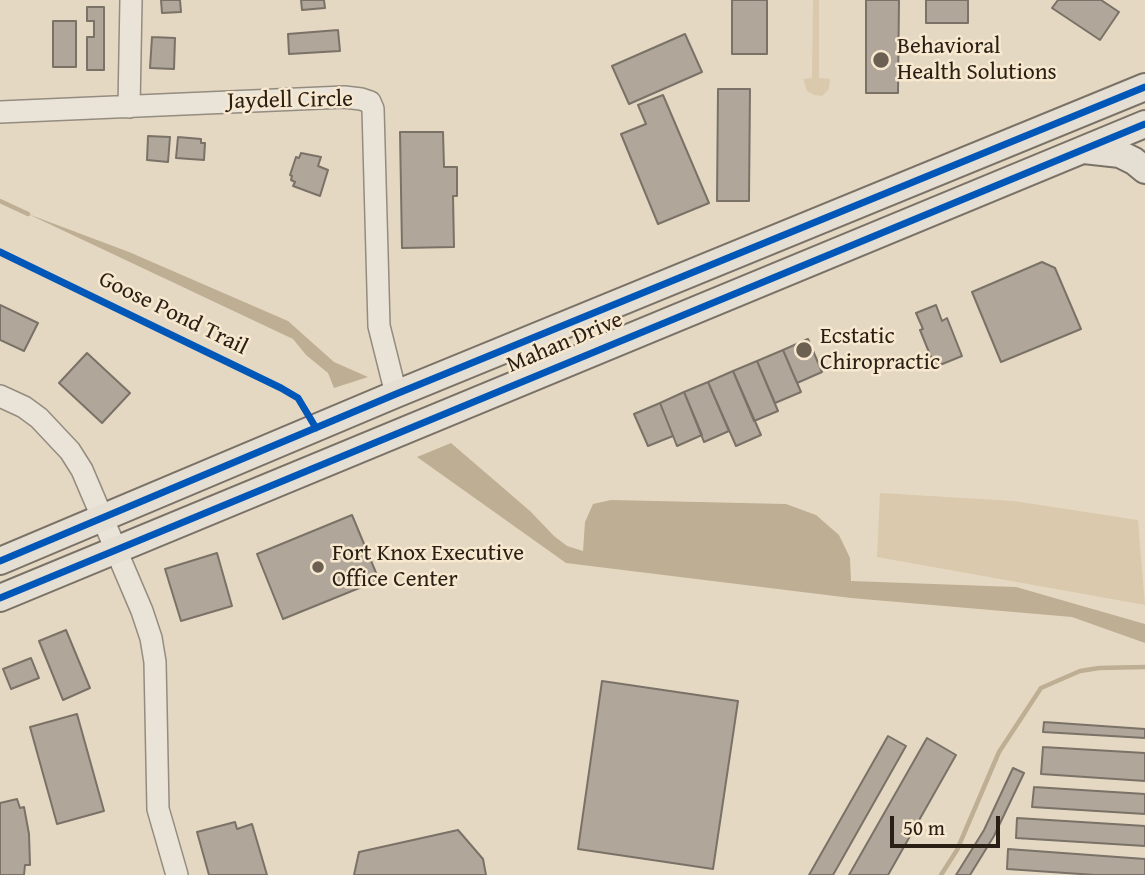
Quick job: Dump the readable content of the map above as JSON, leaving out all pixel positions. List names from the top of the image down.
{
  "streets": {
    "main road": ["Mahan Drive"],
    "street": ["Jaydell Circle"],
    "cycle path": ["Goose Pond Trail"]
  },
  "crossings": [
    ["Jaydell Circle", "Mahan Drive"]
  ],
  "places": ["Behavioral Health Solutions", "Ecstatic Chiropractic", "Fort Knox Executive Office Center"],
  "scale_bar": "50 m"
}
